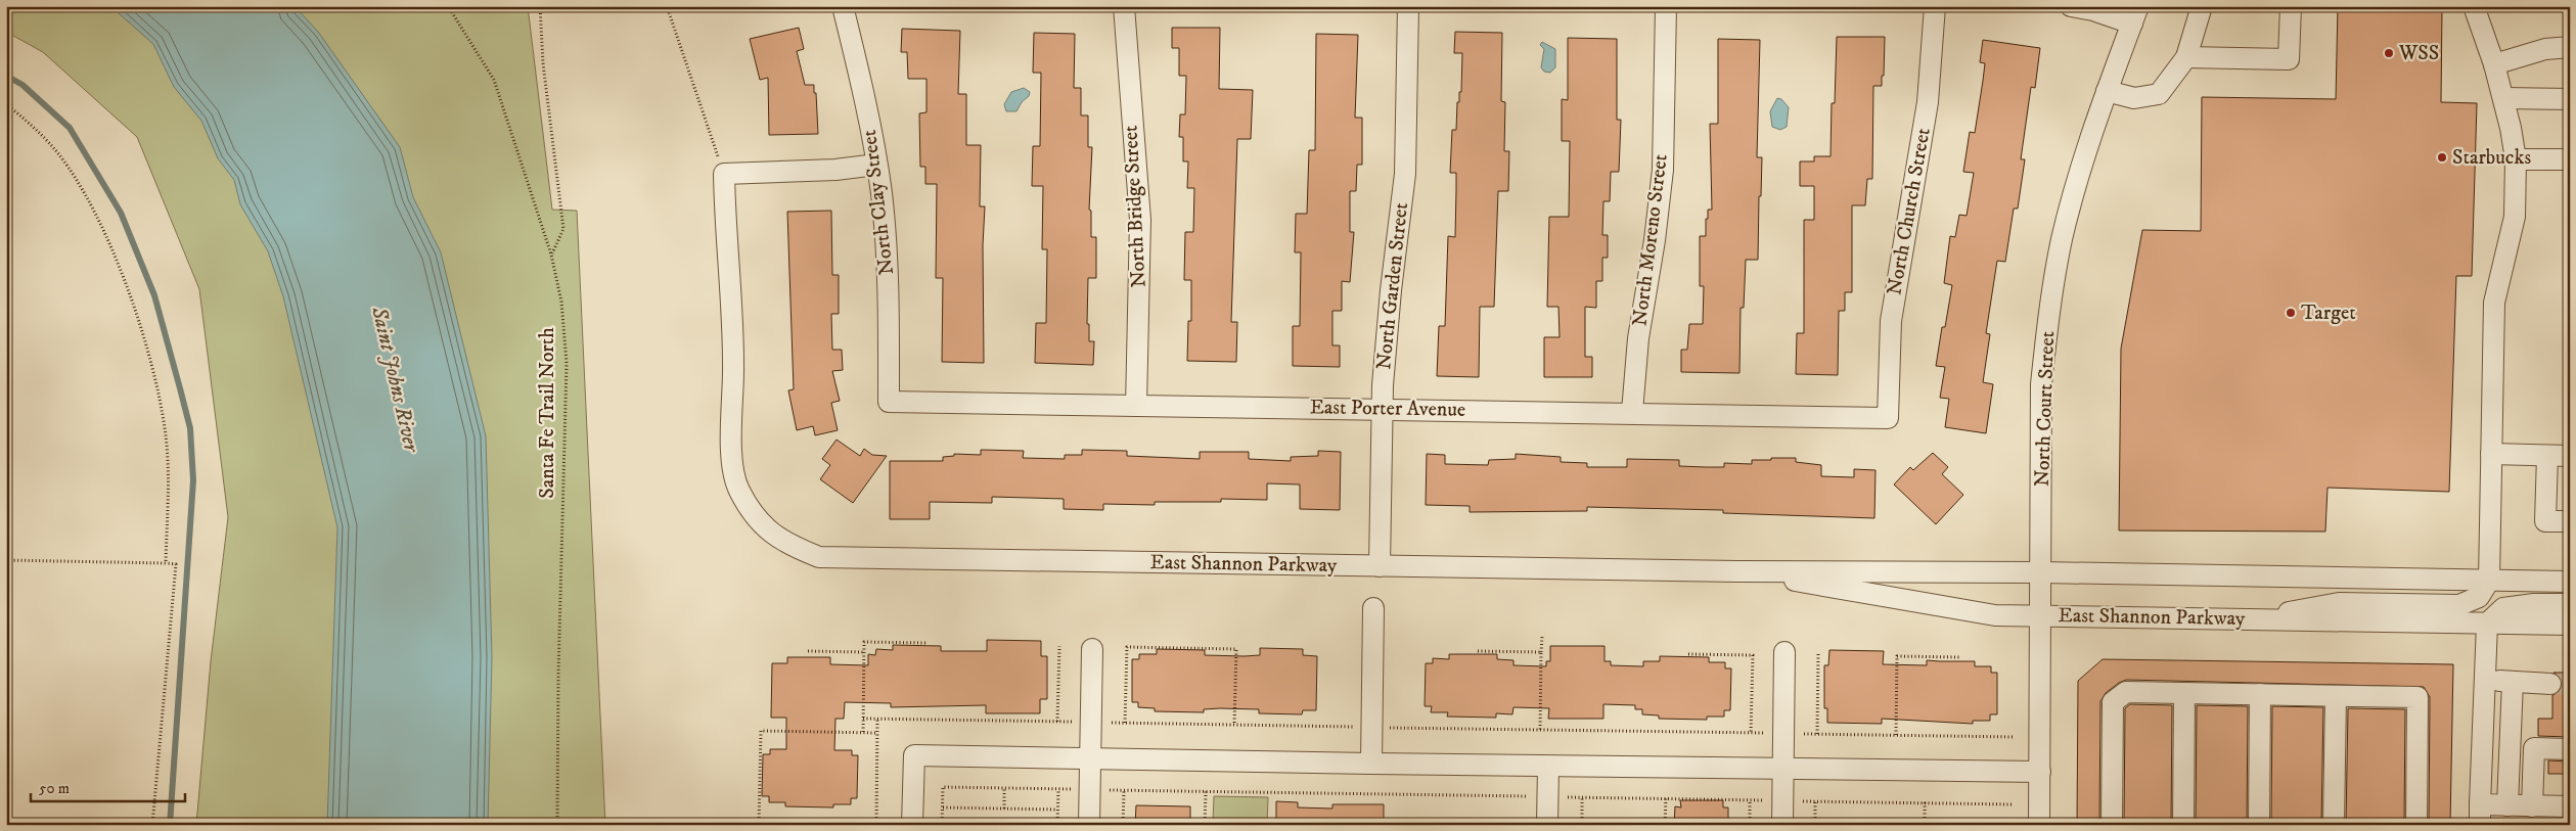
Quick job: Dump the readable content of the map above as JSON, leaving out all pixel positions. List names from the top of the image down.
{
  "streets": {
    "street": [
      "North Clay Street",
      "North Bridge Street",
      "North Church Street",
      "North Moreno Street",
      "North Garden Street",
      "East Porter Avenue",
      "North Court Street",
      "East Shannon Parkway"
    ],
    "path": ["Santa Fe Trail North"]
  },
  "crossings": [
    ["North Clay Street", "East Porter Avenue"],
    ["North Bridge Street", "East Porter Avenue"],
    ["North Church Street", "East Porter Avenue"],
    ["North Moreno Street", "East Porter Avenue"],
    ["North Garden Street", "East Porter Avenue"],
    ["North Garden Street", "East Shannon Parkway"],
    ["North Court Street", "East Shannon Parkway"]
  ],
  "water": ["Saint Johns River"],
  "places": ["WSS", "Starbucks", "Target"],
  "scale_bar": "50 m"
}
